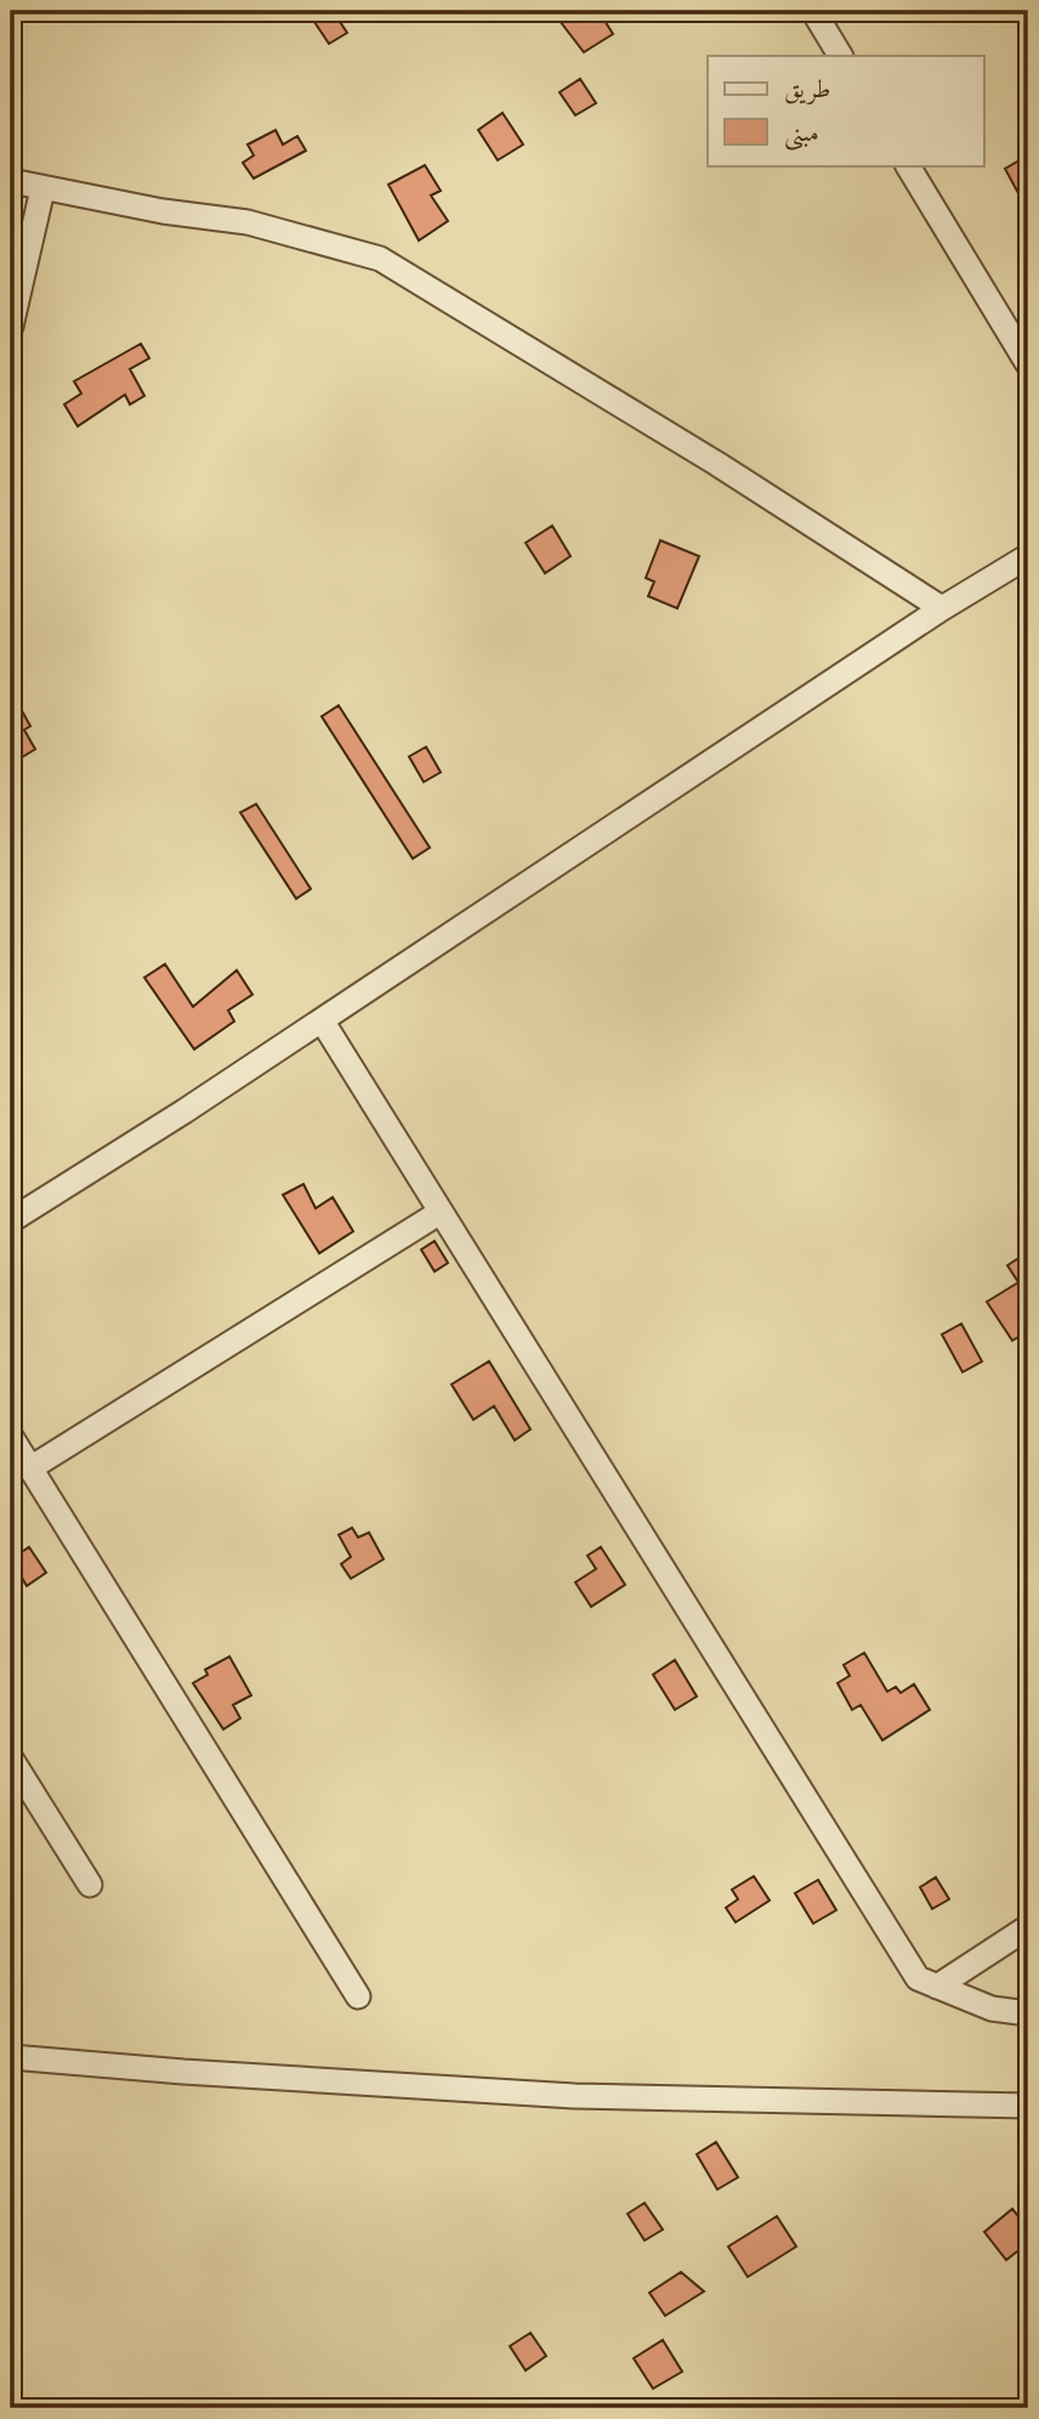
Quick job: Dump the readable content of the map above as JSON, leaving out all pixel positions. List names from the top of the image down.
{
  "legend": ["طريق", "مبنى"]
}
